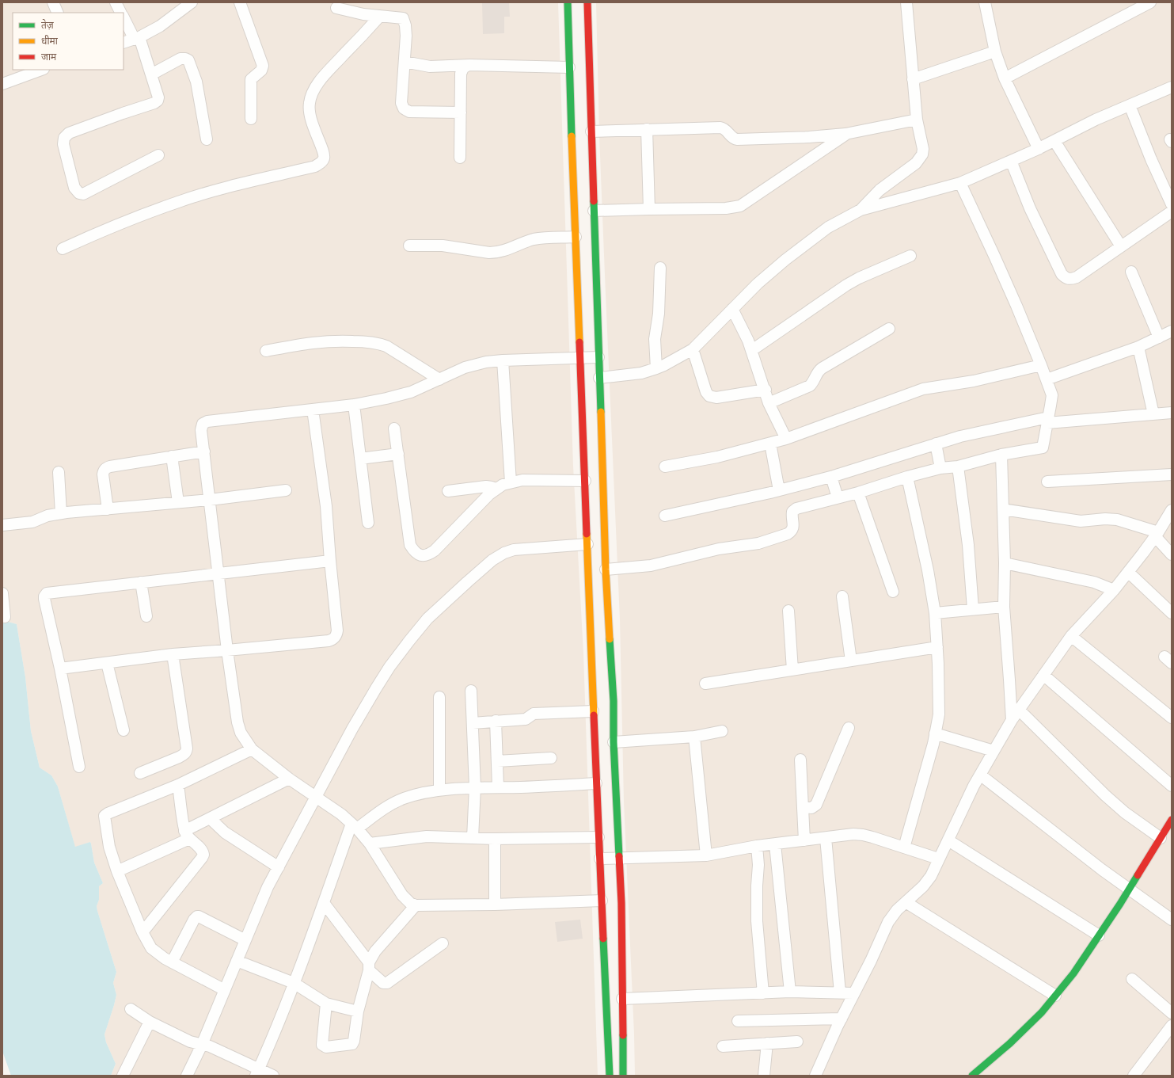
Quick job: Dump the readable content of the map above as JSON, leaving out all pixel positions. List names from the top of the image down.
{
  "legend": ["तेज़", "धीमा", "जाम"]
}
